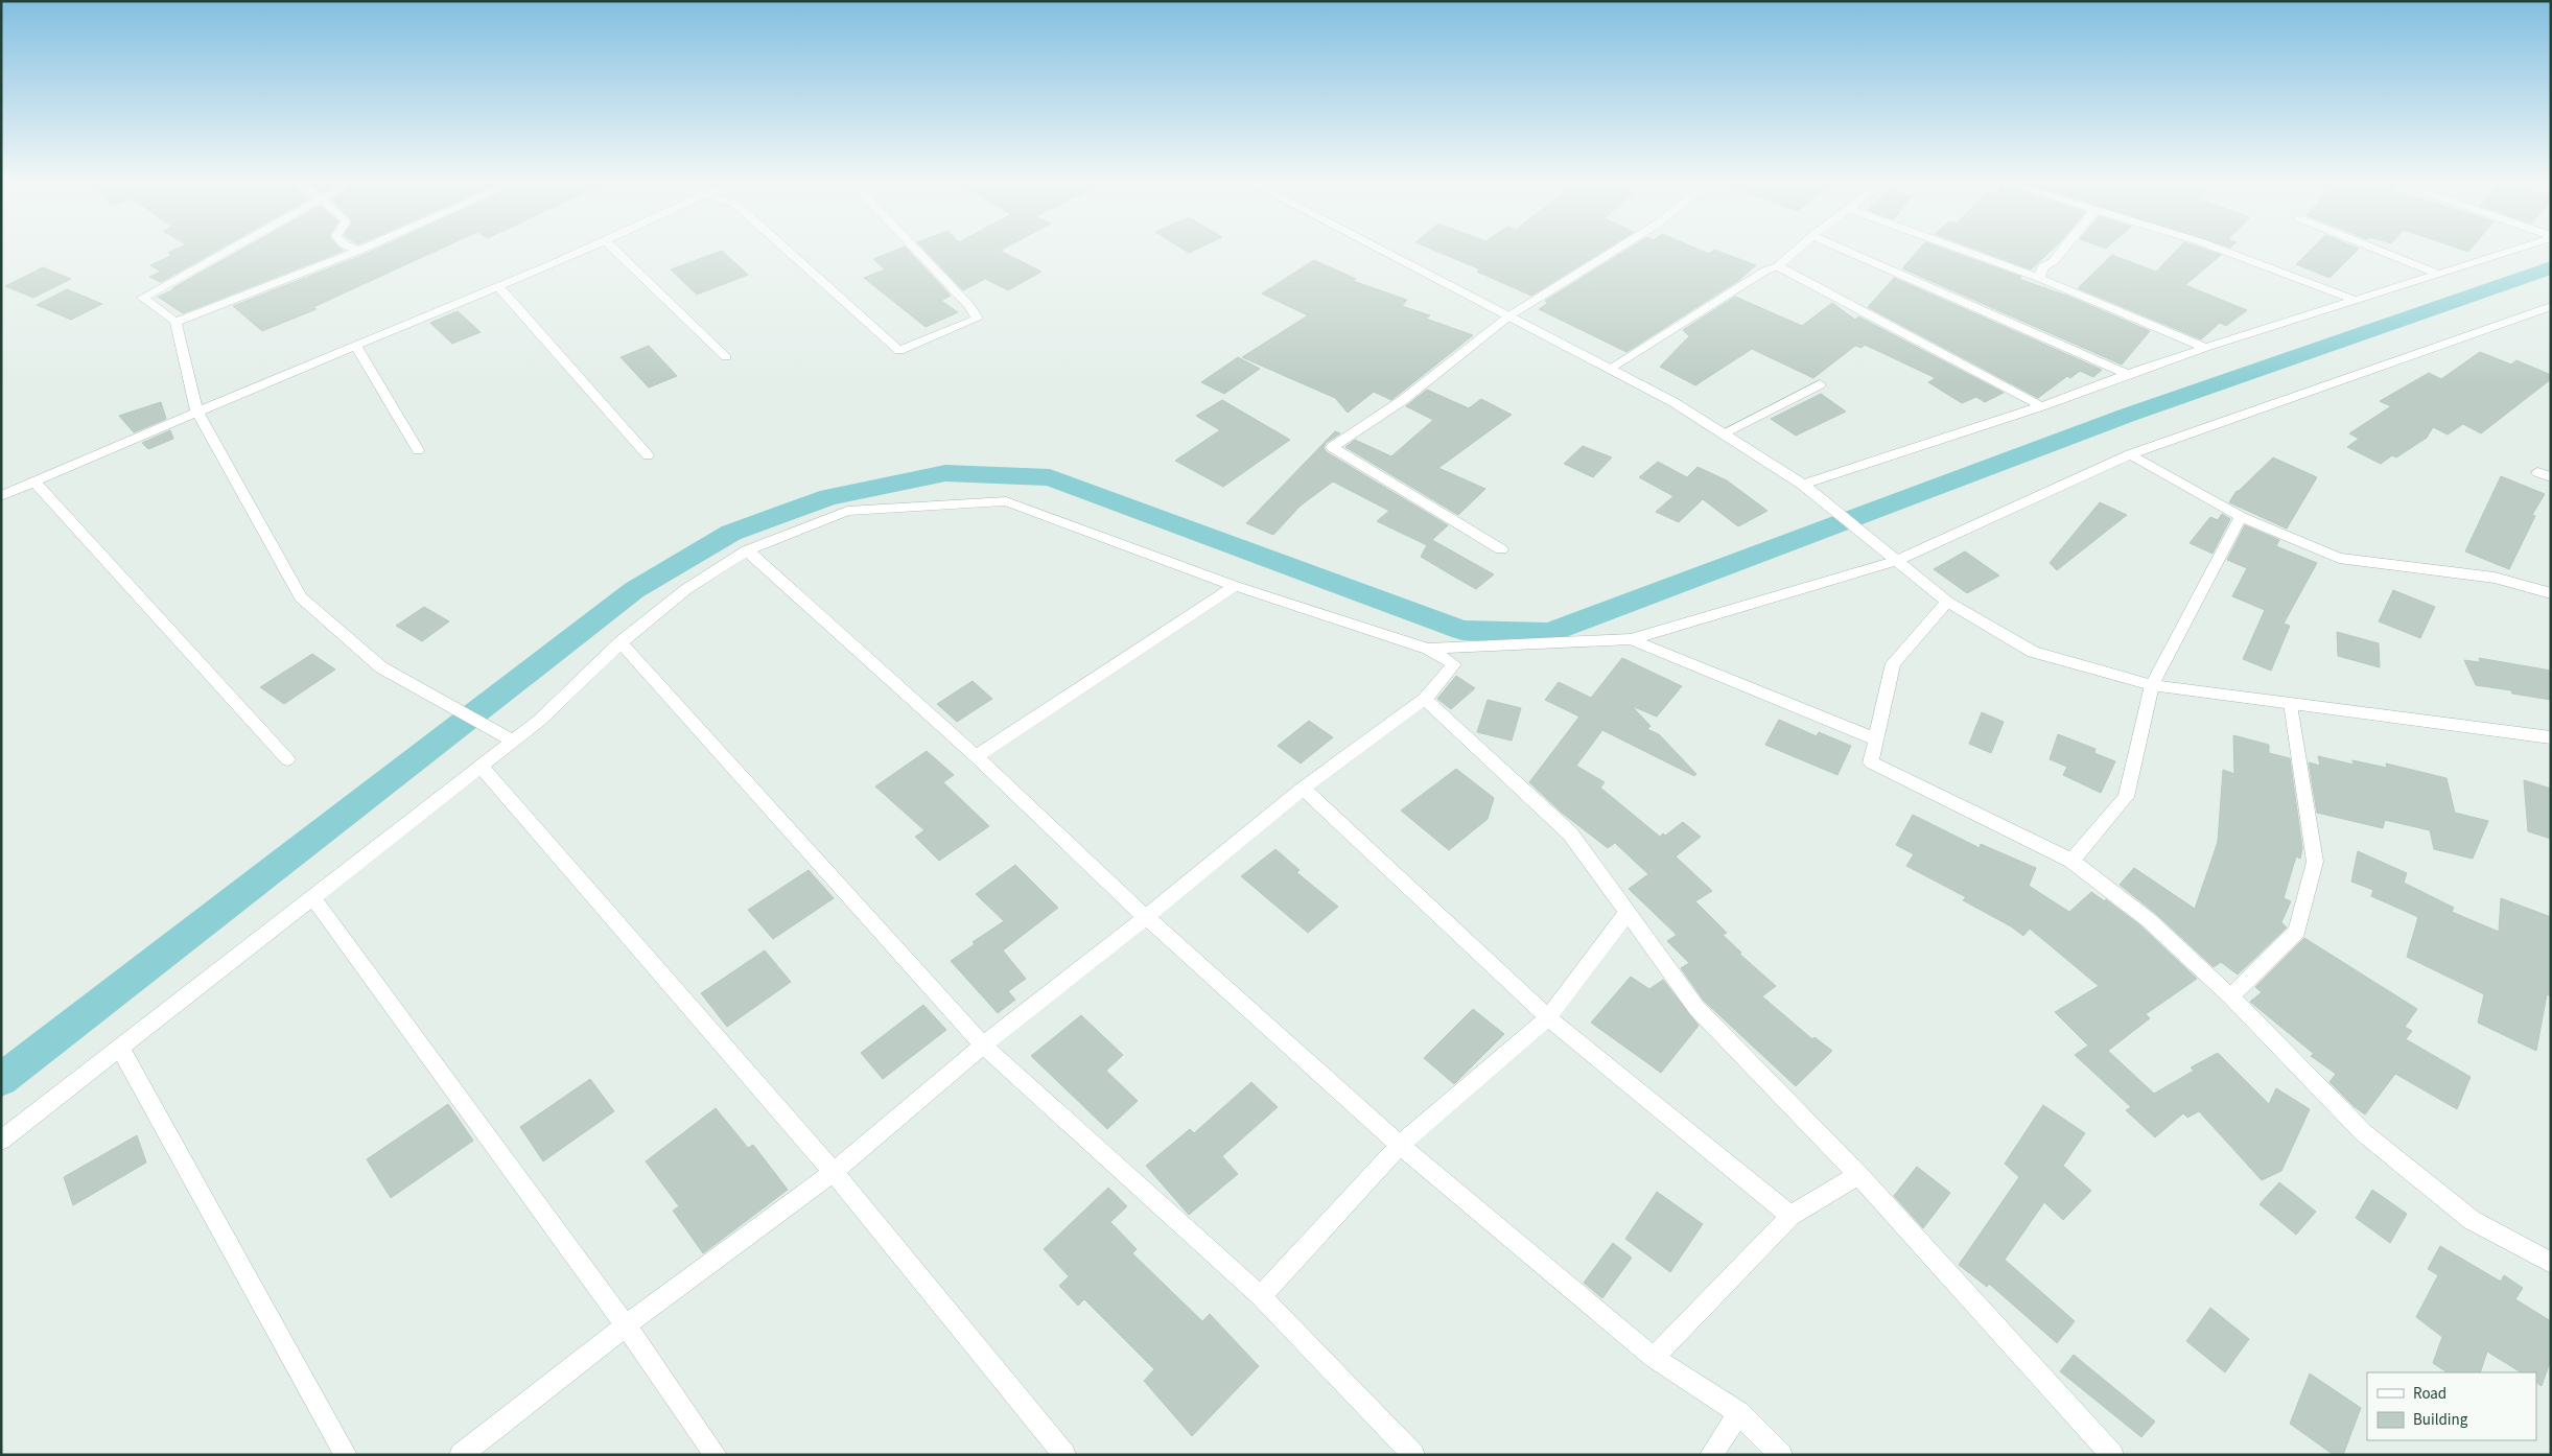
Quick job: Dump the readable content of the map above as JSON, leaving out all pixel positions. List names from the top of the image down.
{
  "legend": ["Road", "Building"]
}
